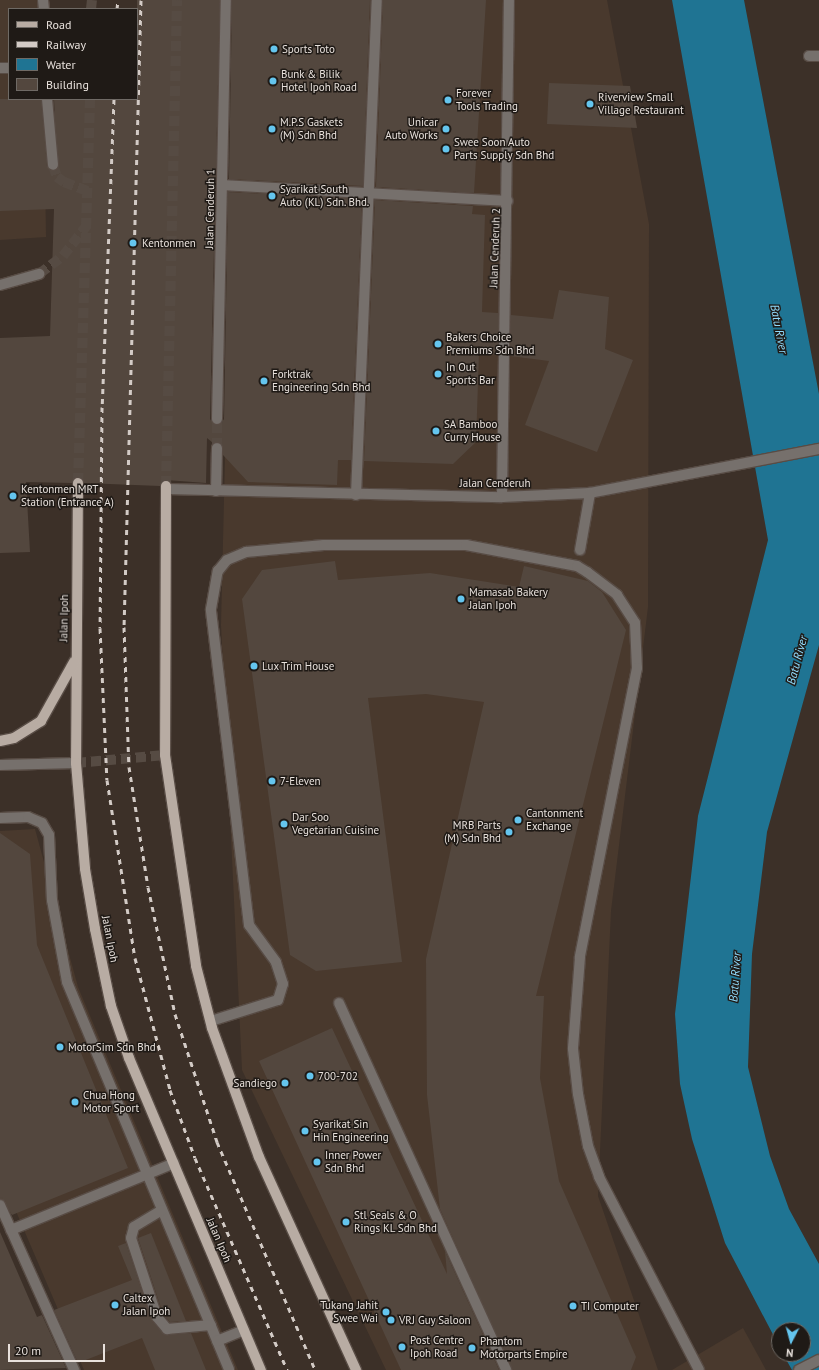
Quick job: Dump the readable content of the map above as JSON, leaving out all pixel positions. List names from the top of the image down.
{
  "streets": {
    "main road": ["Jalan Ipoh"],
    "street": ["Jalan Cenderuh 1", "Jalan Cenderuh 2", "Jalan Cenderuh"]
  },
  "crossings": [
    ["Jalan Cenderuh 2", "Jalan Cenderuh"]
  ],
  "water": ["Batu River"],
  "places": [
    "Sports Toto",
    "Bunk & Bilik Hotel Ipoh Road",
    "Forever Tools Trading",
    "Riverview Small Village Restaurant",
    "M.P.S Gaskets (M) Sdn Bhd",
    "Unicar Auto Works",
    "Swee Soon Auto Parts Supply Sdn Bhd",
    "Syarikat South Auto (KL) Sdn. Bhd.",
    "Kentonmen",
    "Bakers Choice Premiums Sdn Bhd",
    "In Out Sports Bar",
    "Forktrak Engineering Sdn Bhd",
    "SA Bamboo Curry House",
    "Kentonmen MRT Station (Entrance A)",
    "Mamasab Bakery Jalan Ipoh",
    "Lux Trim House",
    "7-Eleven",
    "Cantonment Exchange",
    "Dar Soo Vegetarian Cuisine",
    "MRB Parts (M) Sdn Bhd",
    "MotorSim Sdn Bhd",
    "700-702",
    "Sandiego",
    "Chua Hong Motor Sport",
    "Syarikat Sin Hin Engineering",
    "Inner Power Sdn Bhd",
    "Stl Seals & O Rings KL Sdn Bhd",
    "Caltex Jalan Ipoh",
    "TI Computer",
    "Tukang Jahit Swee Wai",
    "VRJ Guy Saloon",
    "Post Centre Ipoh Road",
    "Phantom Motorparts Empire"
  ],
  "legend": [
    "Road",
    "Railway",
    "Water",
    "Building"
  ],
  "scale_bar": "20 m",
  "north": "bottom"
}
